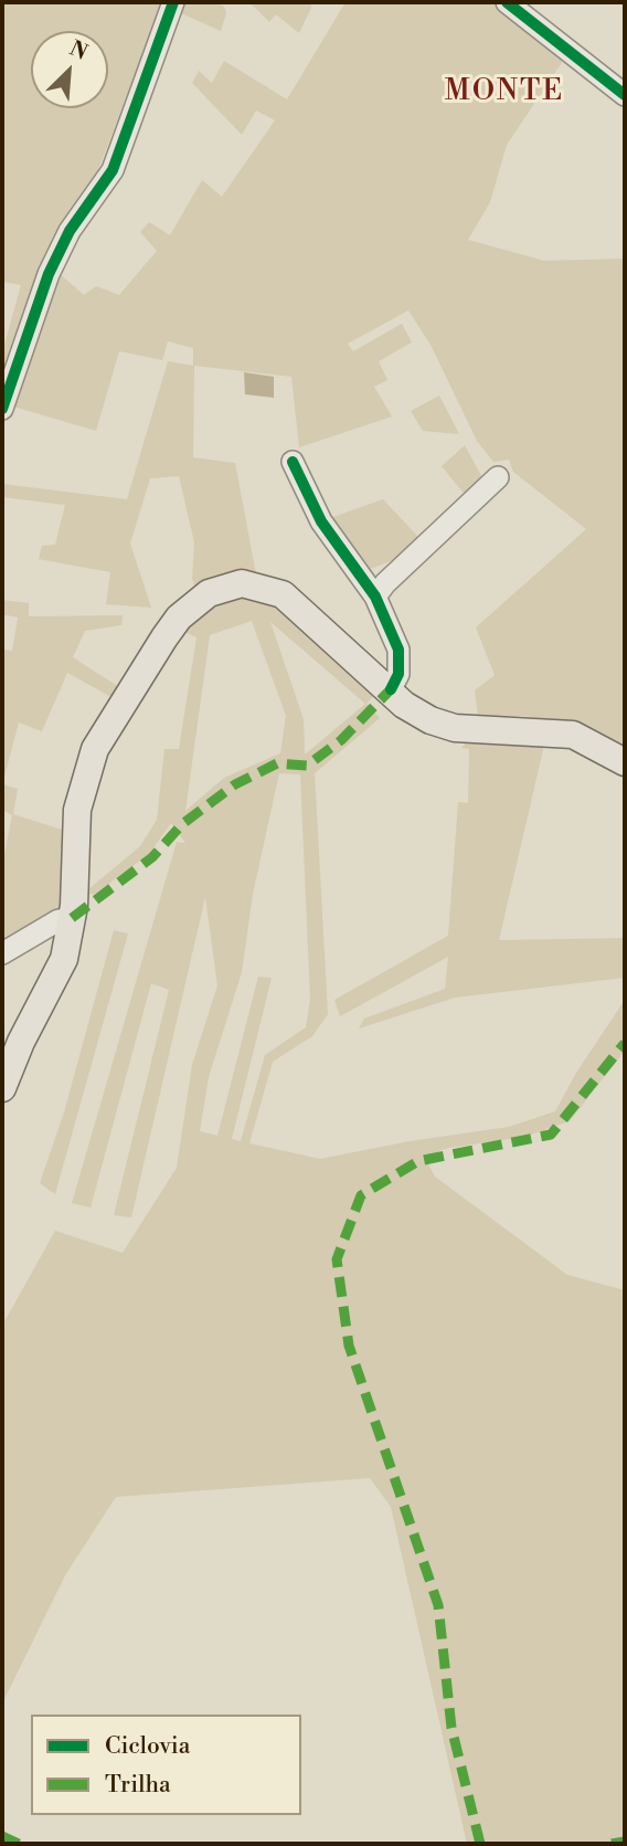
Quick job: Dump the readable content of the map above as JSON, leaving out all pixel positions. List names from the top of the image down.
{
  "districts": ["MONTE"],
  "legend": ["Ciclovia", "Trilha"],
  "north": "top right"
}
